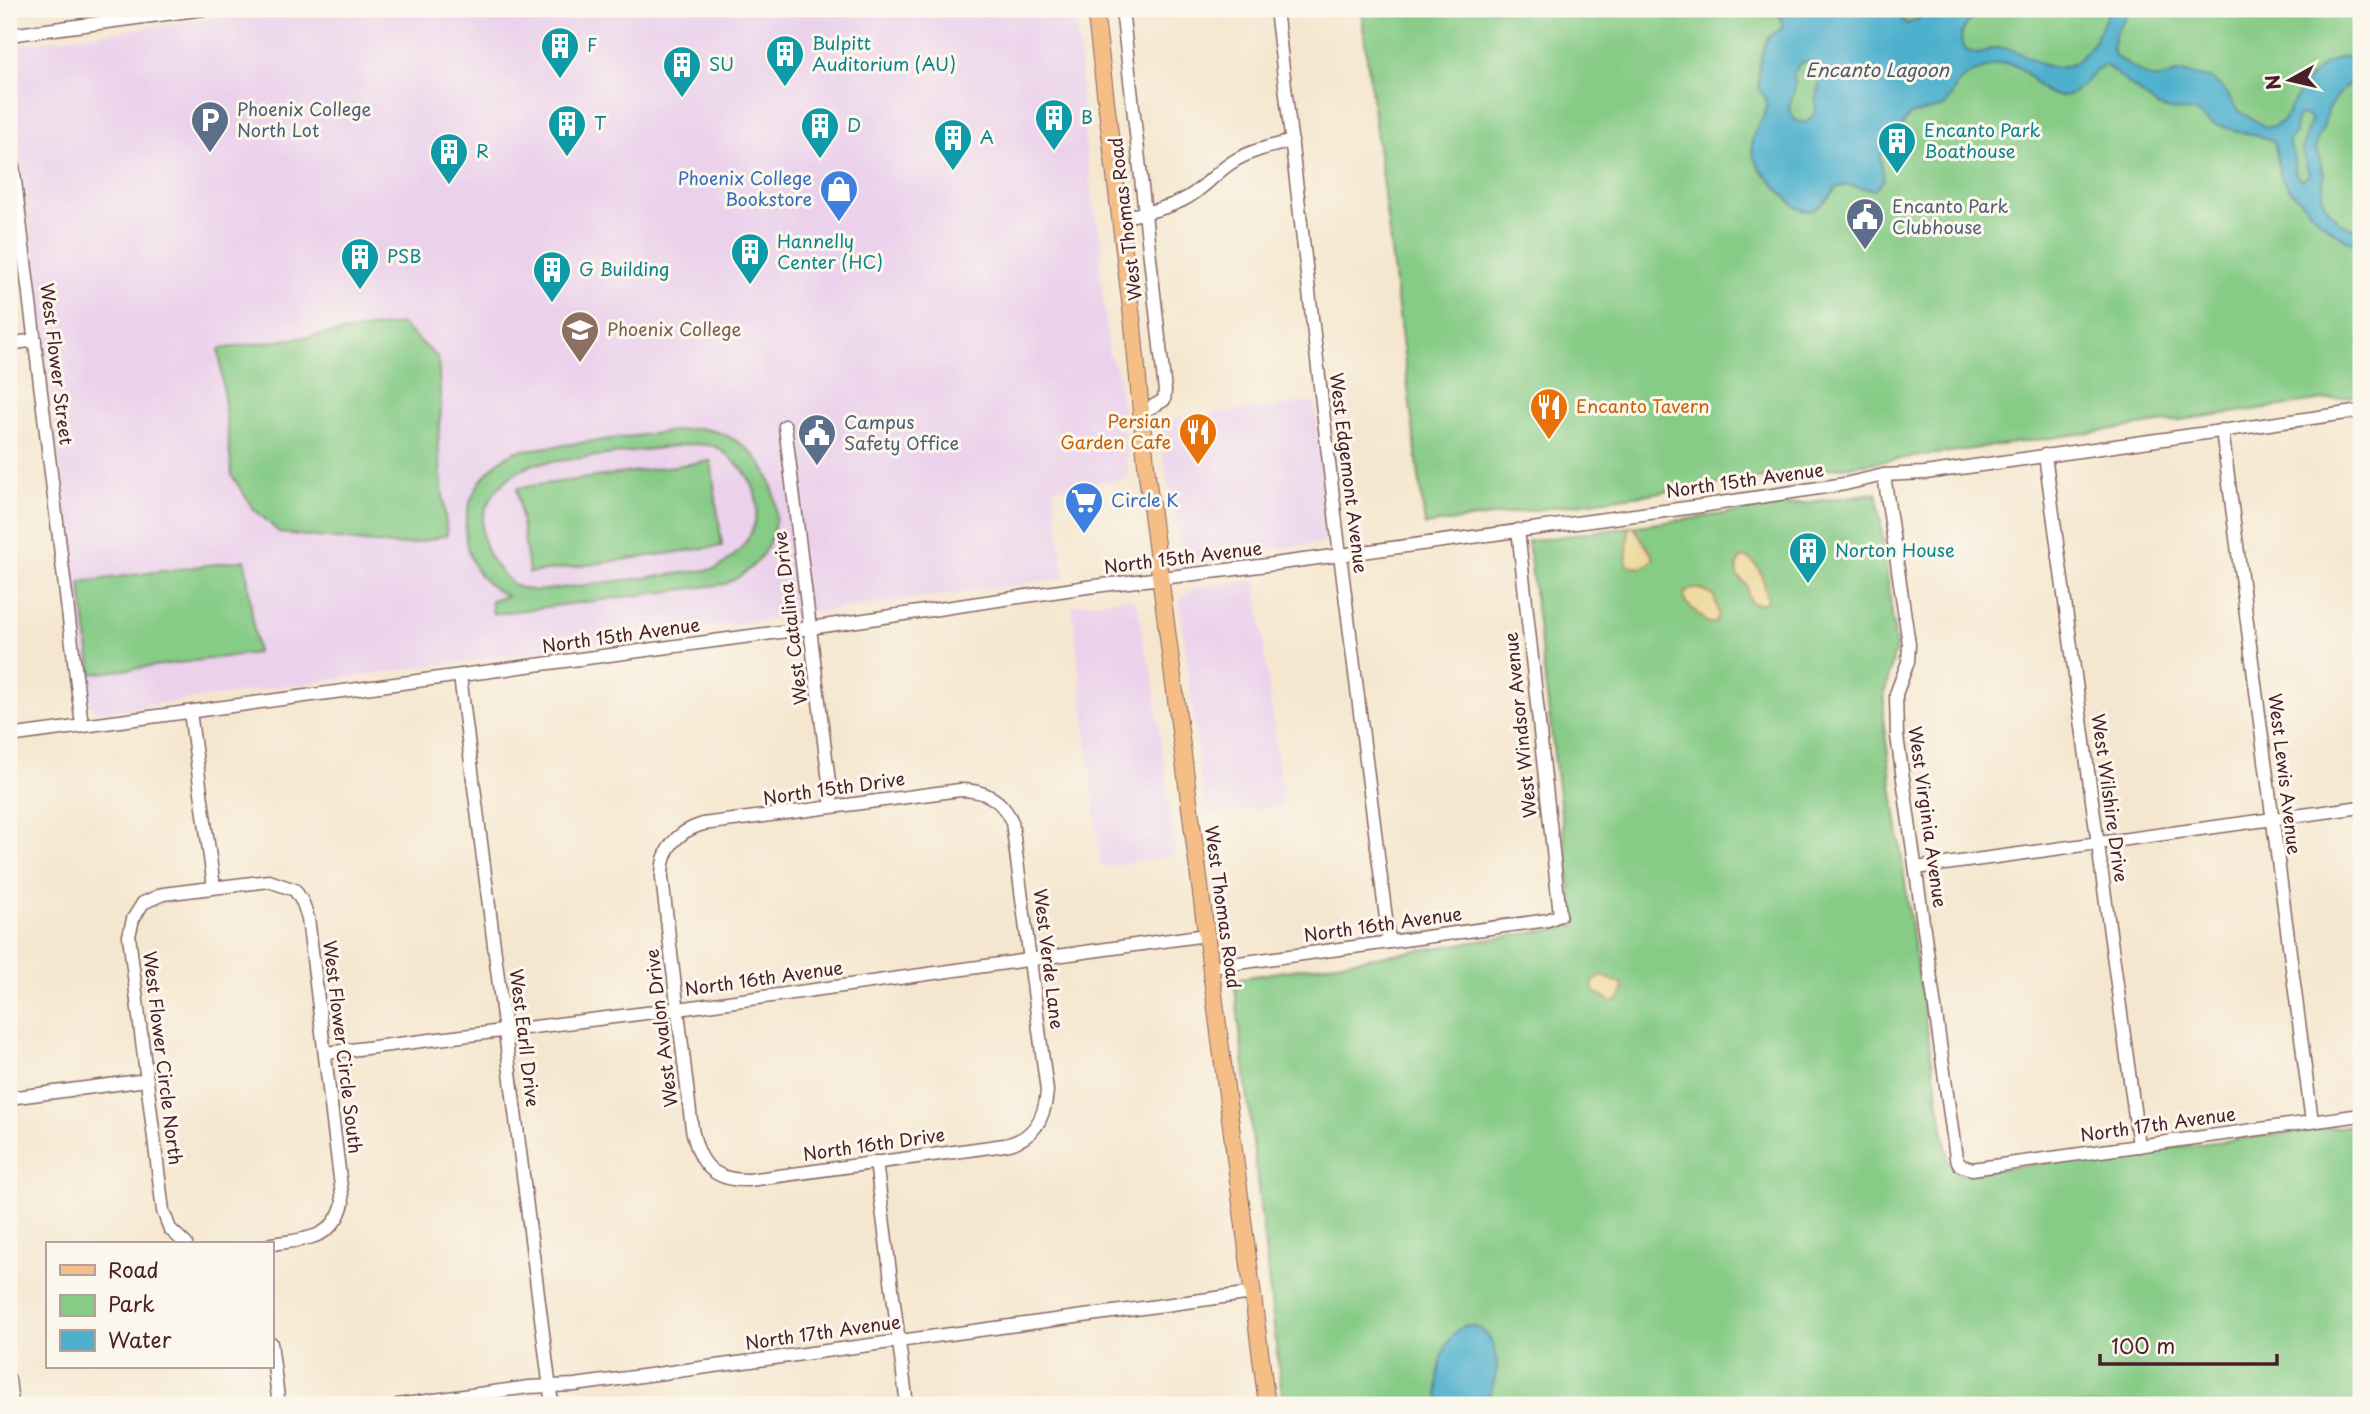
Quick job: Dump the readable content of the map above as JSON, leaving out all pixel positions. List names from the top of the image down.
{
  "streets": {
    "main road": ["West Thomas Road"],
    "street": [
      "West Flower Street",
      "West Edgemont Avenue",
      "North 15th Avenue",
      "West Catalina Drive",
      "West Windsor Avenue",
      "West Lewis Avenue",
      "North 15th Drive",
      "West Wilshire Drive",
      "West Virginia Avenue",
      "North 16th Avenue",
      "West Verde Lane",
      "West Avalon Drive",
      "West Earll Drive",
      "West Flower Circle South",
      "West Flower Circle North",
      "North 17th Avenue",
      "North 16th Drive"
    ]
  },
  "crossings": [
    ["West Thomas Road", "North 15th Avenue"],
    ["West Thomas Road", "North 16th Avenue"],
    ["West Thomas Road", "North 17th Avenue"],
    ["West Flower Street", "North 15th Avenue"],
    ["West Edgemont Avenue", "North 15th Avenue"],
    ["West Edgemont Avenue", "North 16th Avenue"],
    ["North 15th Avenue", "West Catalina Drive"],
    ["North 15th Avenue", "West Windsor Avenue"],
    ["North 15th Avenue", "West Lewis Avenue"],
    ["North 15th Avenue", "West Wilshire Drive"],
    ["North 15th Avenue", "West Virginia Avenue"],
    ["North 15th Avenue", "West Earll Drive"],
    ["West Catalina Drive", "North 15th Drive"],
    ["West Windsor Avenue", "North 16th Avenue"],
    ["West Lewis Avenue", "North 17th Avenue"],
    ["North 15th Drive", "West Verde Lane"],
    ["North 15th Drive", "West Avalon Drive"],
    ["West Wilshire Drive", "North 17th Avenue"],
    ["West Virginia Avenue", "North 17th Avenue"],
    ["North 16th Avenue", "West Verde Lane"],
    ["North 16th Avenue", "West Avalon Drive"],
    ["North 16th Avenue", "West Earll Drive"],
    ["North 16th Avenue", "West Flower Circle South"],
    ["West Verde Lane", "North 16th Drive"],
    ["West Avalon Drive", "North 16th Drive"],
    ["West Earll Drive", "North 17th Avenue"],
    ["West Flower Circle South", "West Flower Circle North"]
  ],
  "water": ["Encanto Lagoon"],
  "places": {
    "building": [
      "F",
      "Bulpitt Auditorium (AU)",
      "SU",
      "B",
      "T",
      "D",
      "A",
      "Encanto Park Boathouse",
      "R",
      "Hannelly Center (HC)",
      "PSB",
      "G Building",
      "Norton House"
    ],
    "parking": ["Phoenix College North Lot"],
    "shop": ["Phoenix College Bookstore"],
    "public building": ["Encanto Park Clubhouse", "Campus Safety Office"],
    "school or university": ["Phoenix College"],
    "restaurant": ["Encanto Tavern", "Persian Garden Cafe"],
    "supermarket": ["Circle K"]
  },
  "legend": ["Road", "Park", "Water"],
  "scale_bar": "100 m",
  "north": "left"
}
